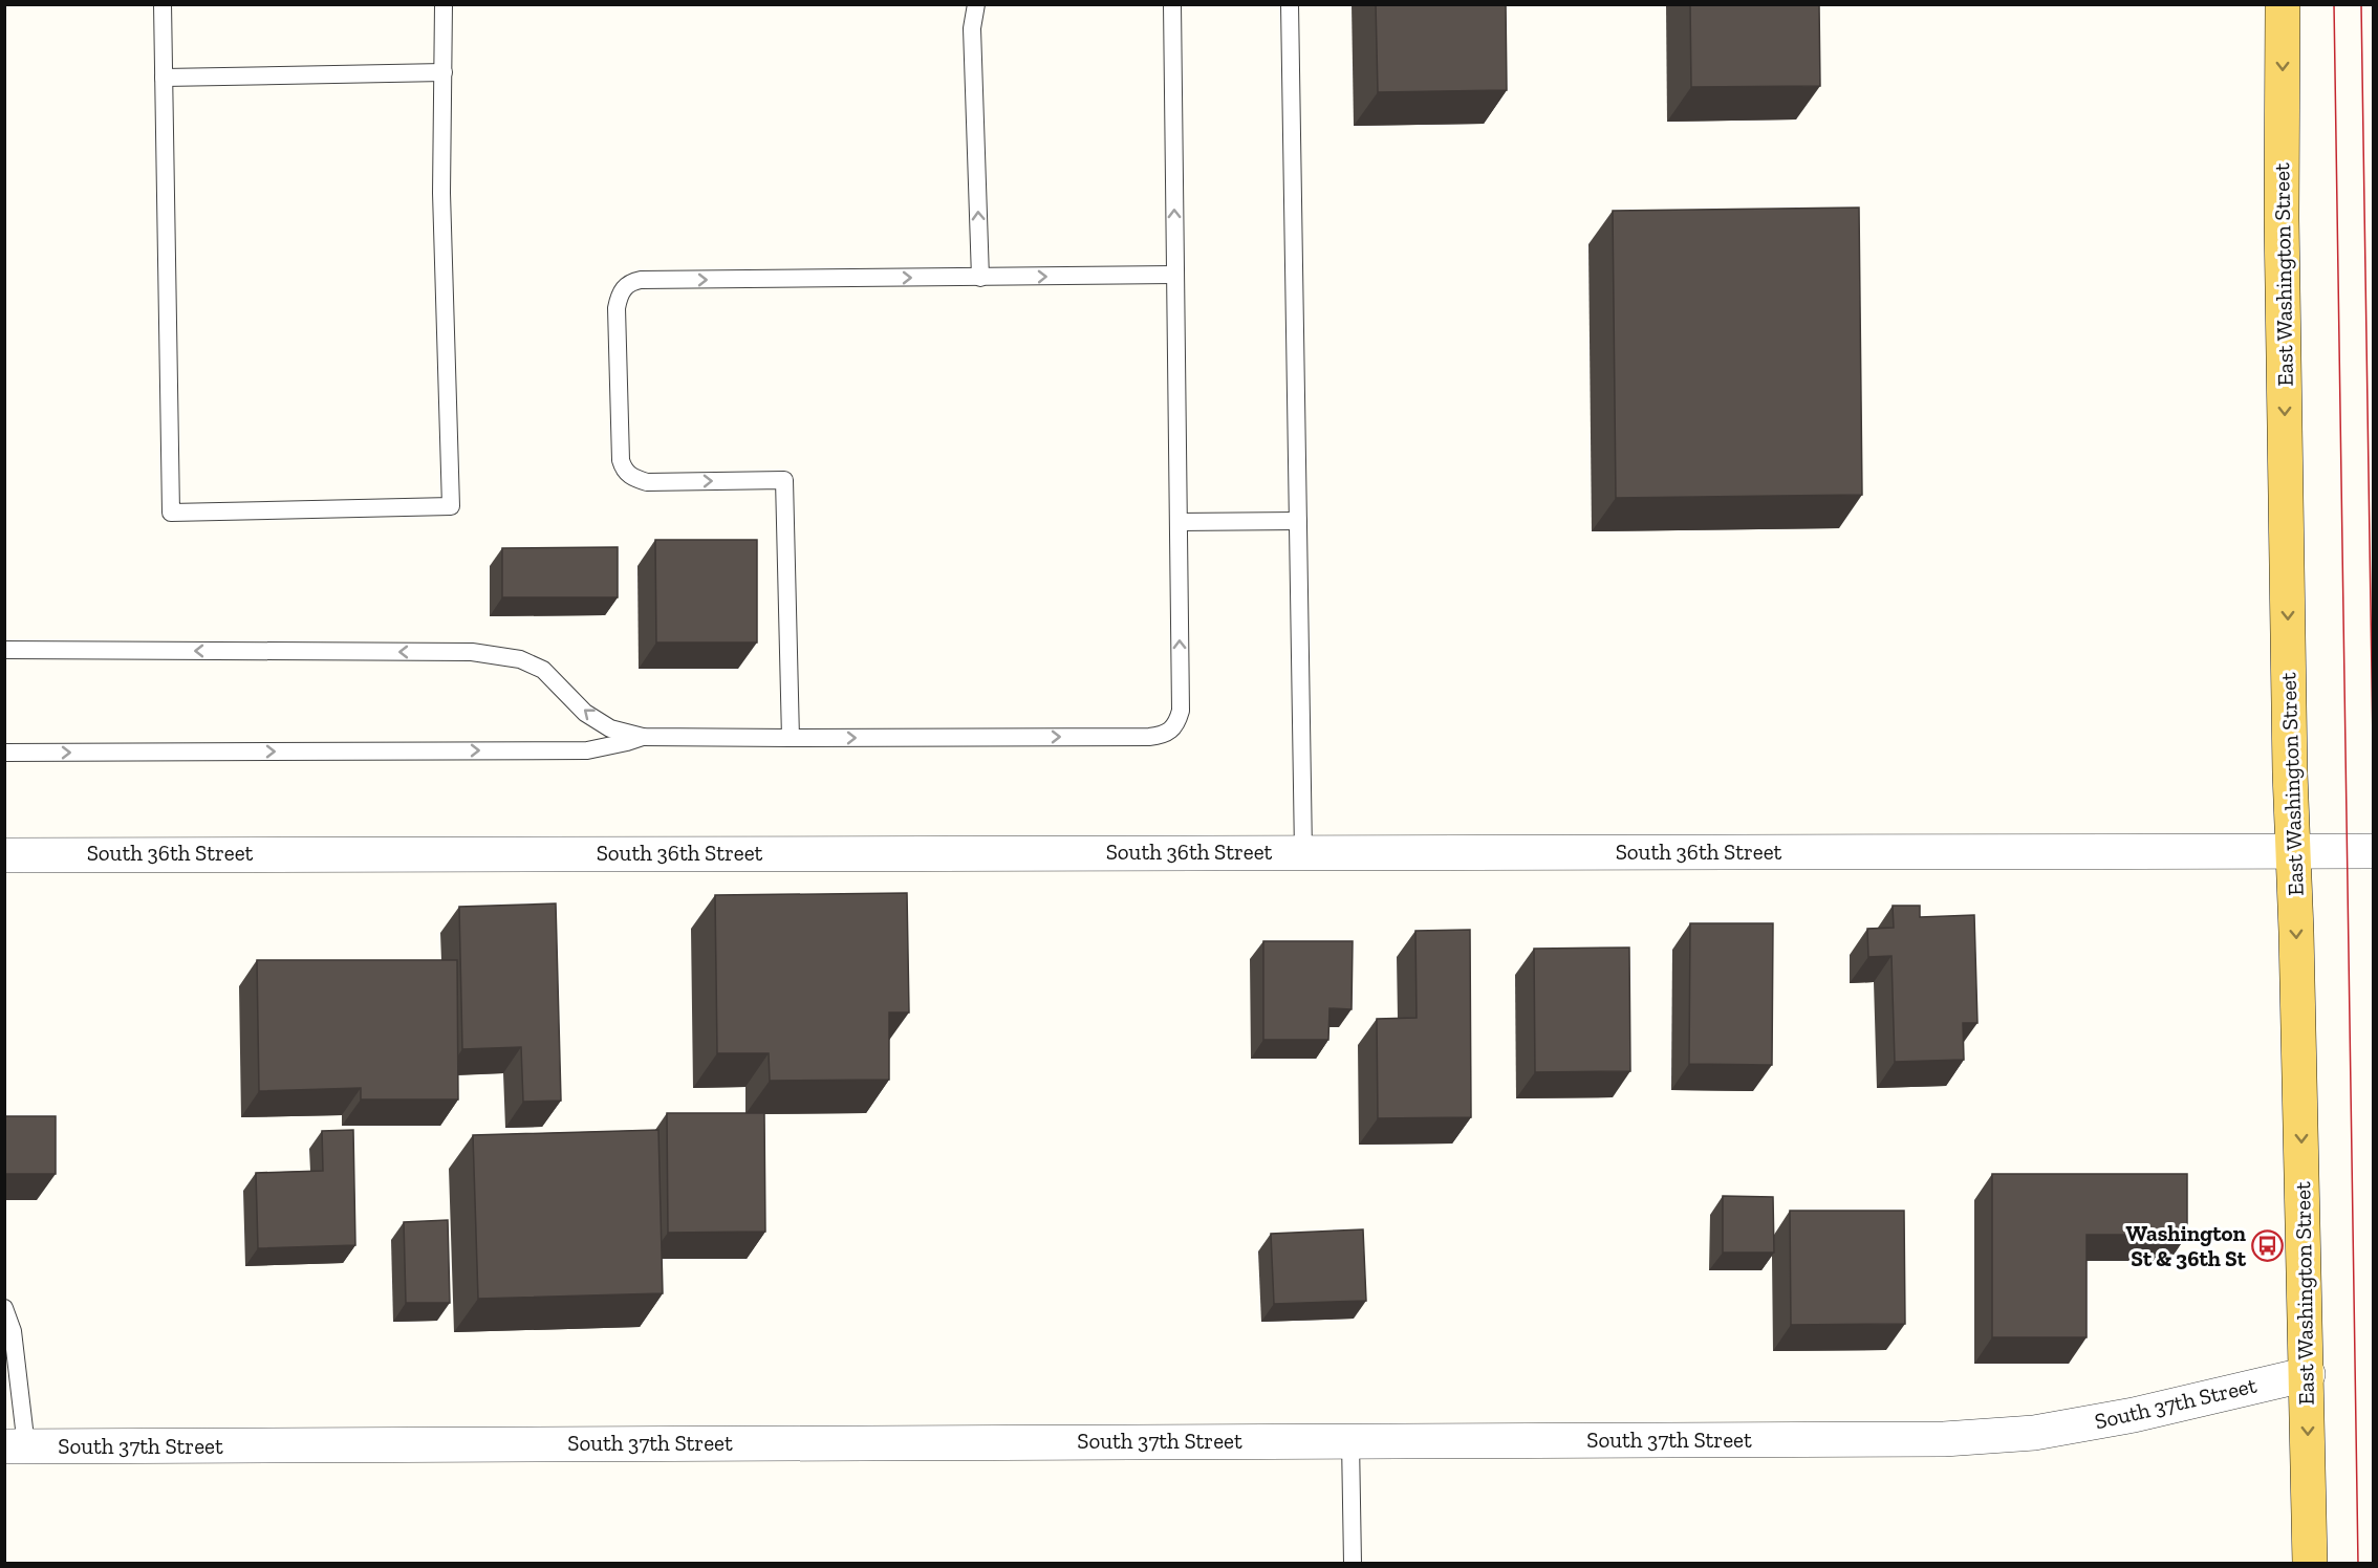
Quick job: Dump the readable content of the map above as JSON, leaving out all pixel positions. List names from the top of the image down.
{
  "streets": {
    "main road": ["East Washington Street"],
    "street": ["South 36th Street", "South 37th Street"]
  },
  "crossings": [
    ["East Washington Street", "South 36th Street"],
    ["East Washington Street", "South 37th Street"]
  ],
  "one_way": ["East Washington Street"],
  "places": {
    "bus stop": ["Washington St & 36th St"]
  }
}
